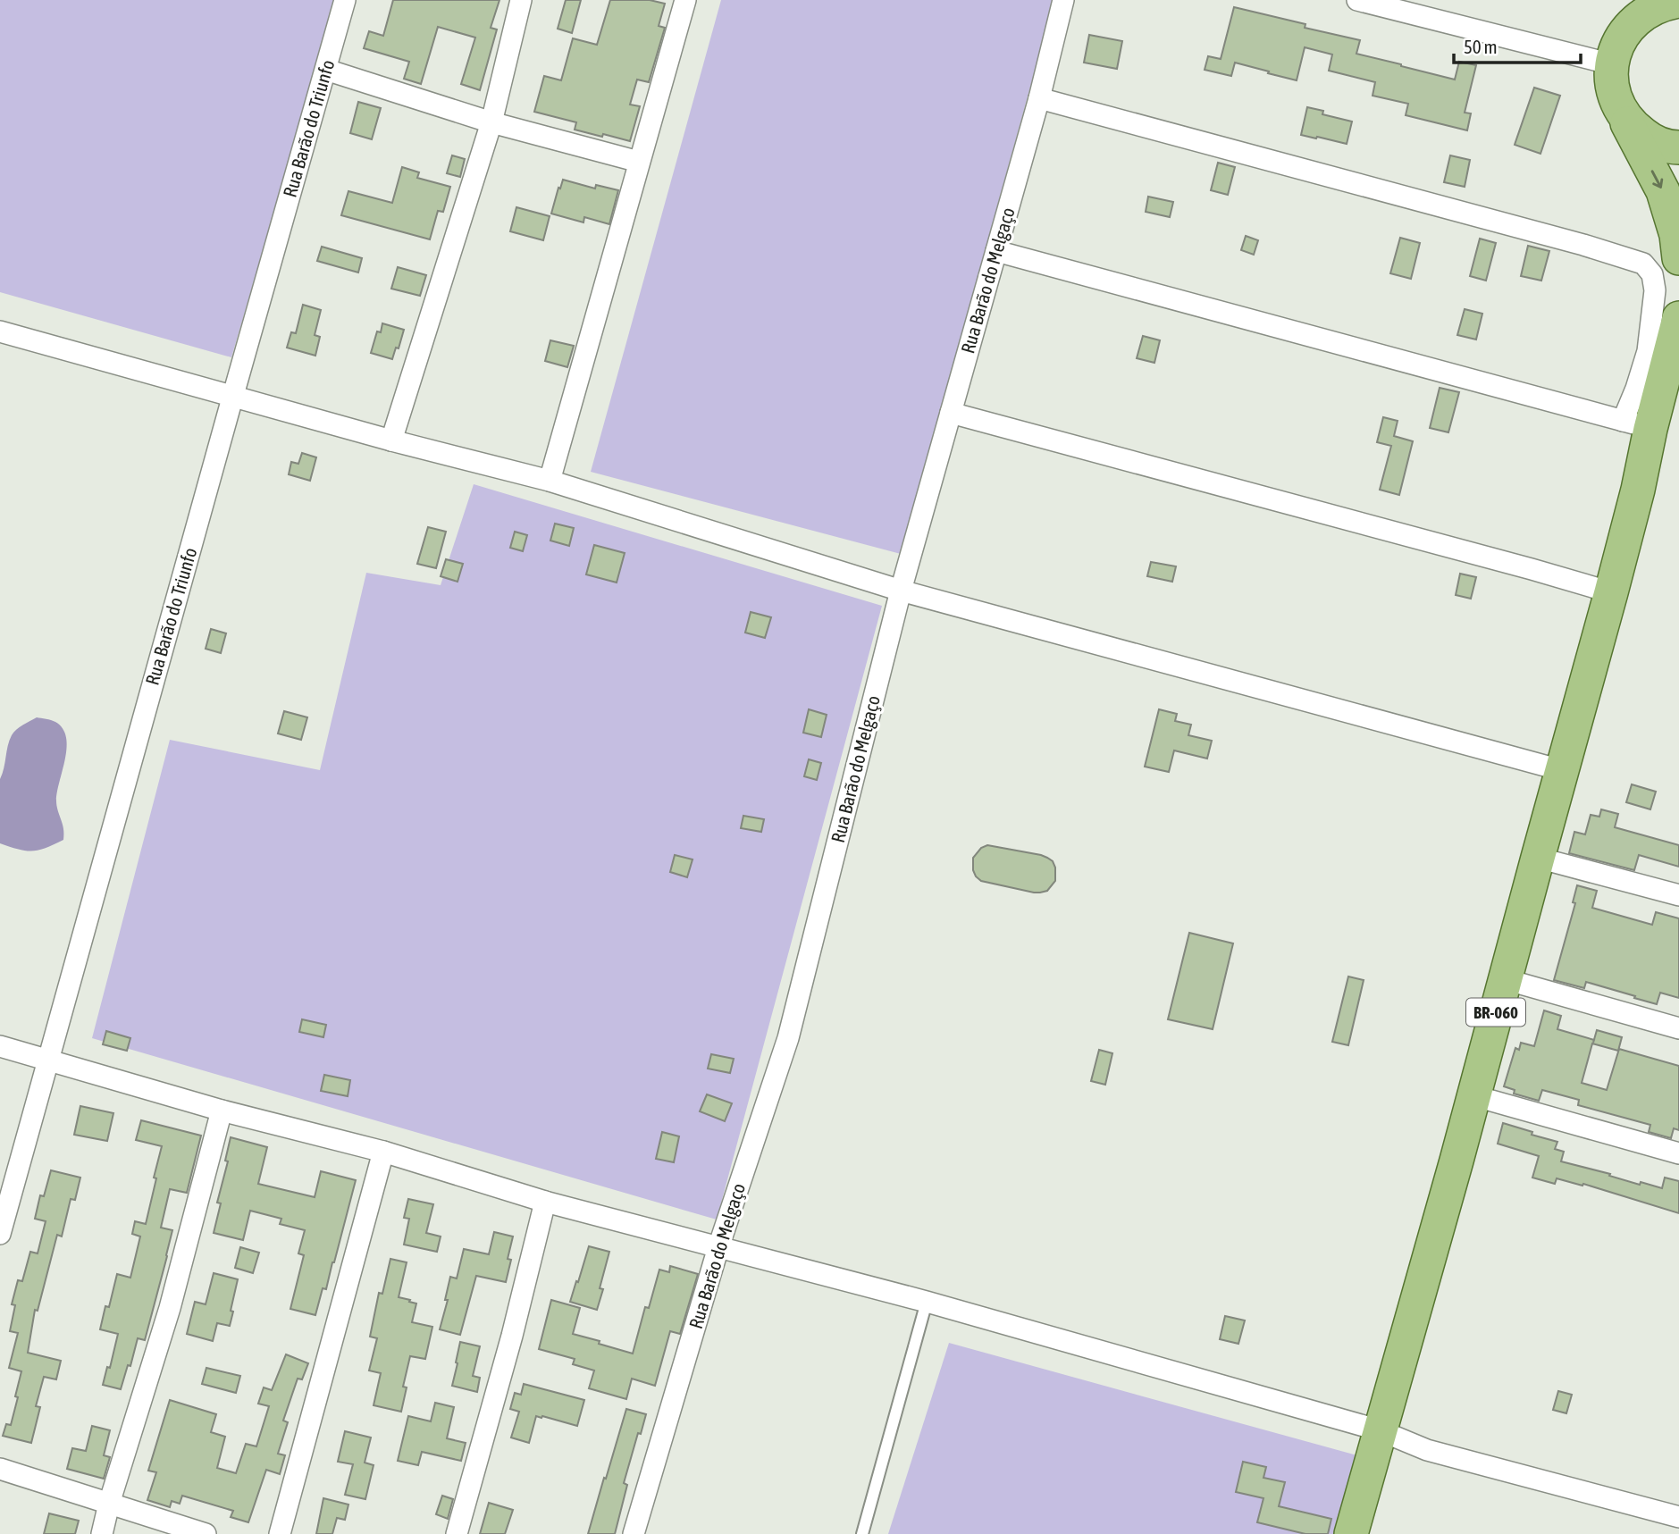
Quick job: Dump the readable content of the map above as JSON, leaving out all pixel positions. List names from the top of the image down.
{
  "streets": {
    "main road": ["BR-060"],
    "street": ["Rua Barão do Triunfo", "Rua Barão do Melgaço"]
  },
  "scale_bar": "50 m"
}
